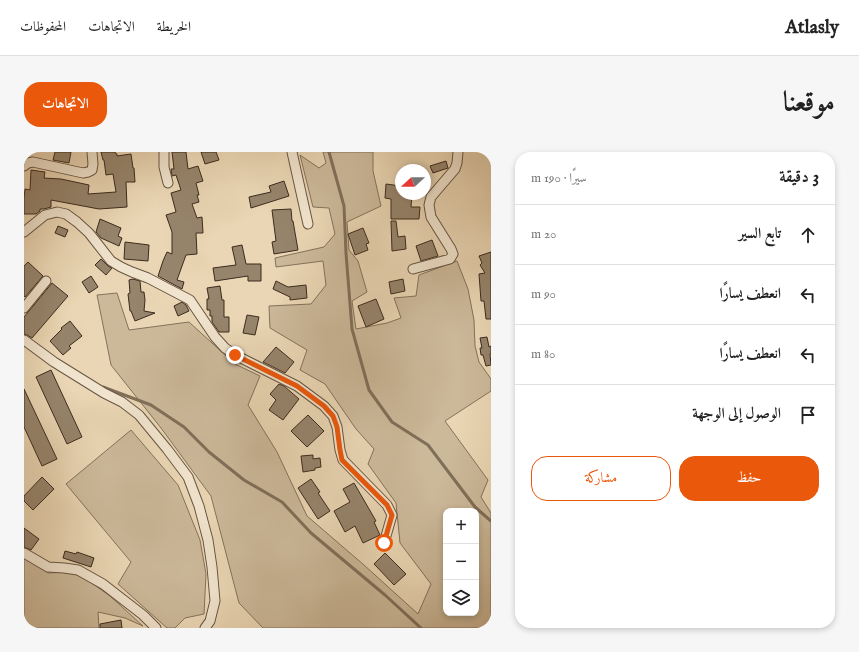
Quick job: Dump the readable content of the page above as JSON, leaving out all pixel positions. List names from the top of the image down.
{
  "north": "left",
  "page": {
    "header": "Atlasly",
    "nav": ["الخريطة", "الاتجاهات", "المحفوظات"],
    "title": "موقعنا",
    "buttons": [
      "الاتجاهات",
      ["حفظ", "مشاركة"]
    ],
    "heading": ["3 دقيقة", "سيرًا · 190 m"],
    "list": [
      ["تابع السير", "20 m"],
      ["انعطف يسارًا", "90 m"],
      ["انعطف يسارًا", "80 m"],
      "الوصول إلى الوجهة"
    ],
    "map_buttons": ["+", "−"]
  }
}
